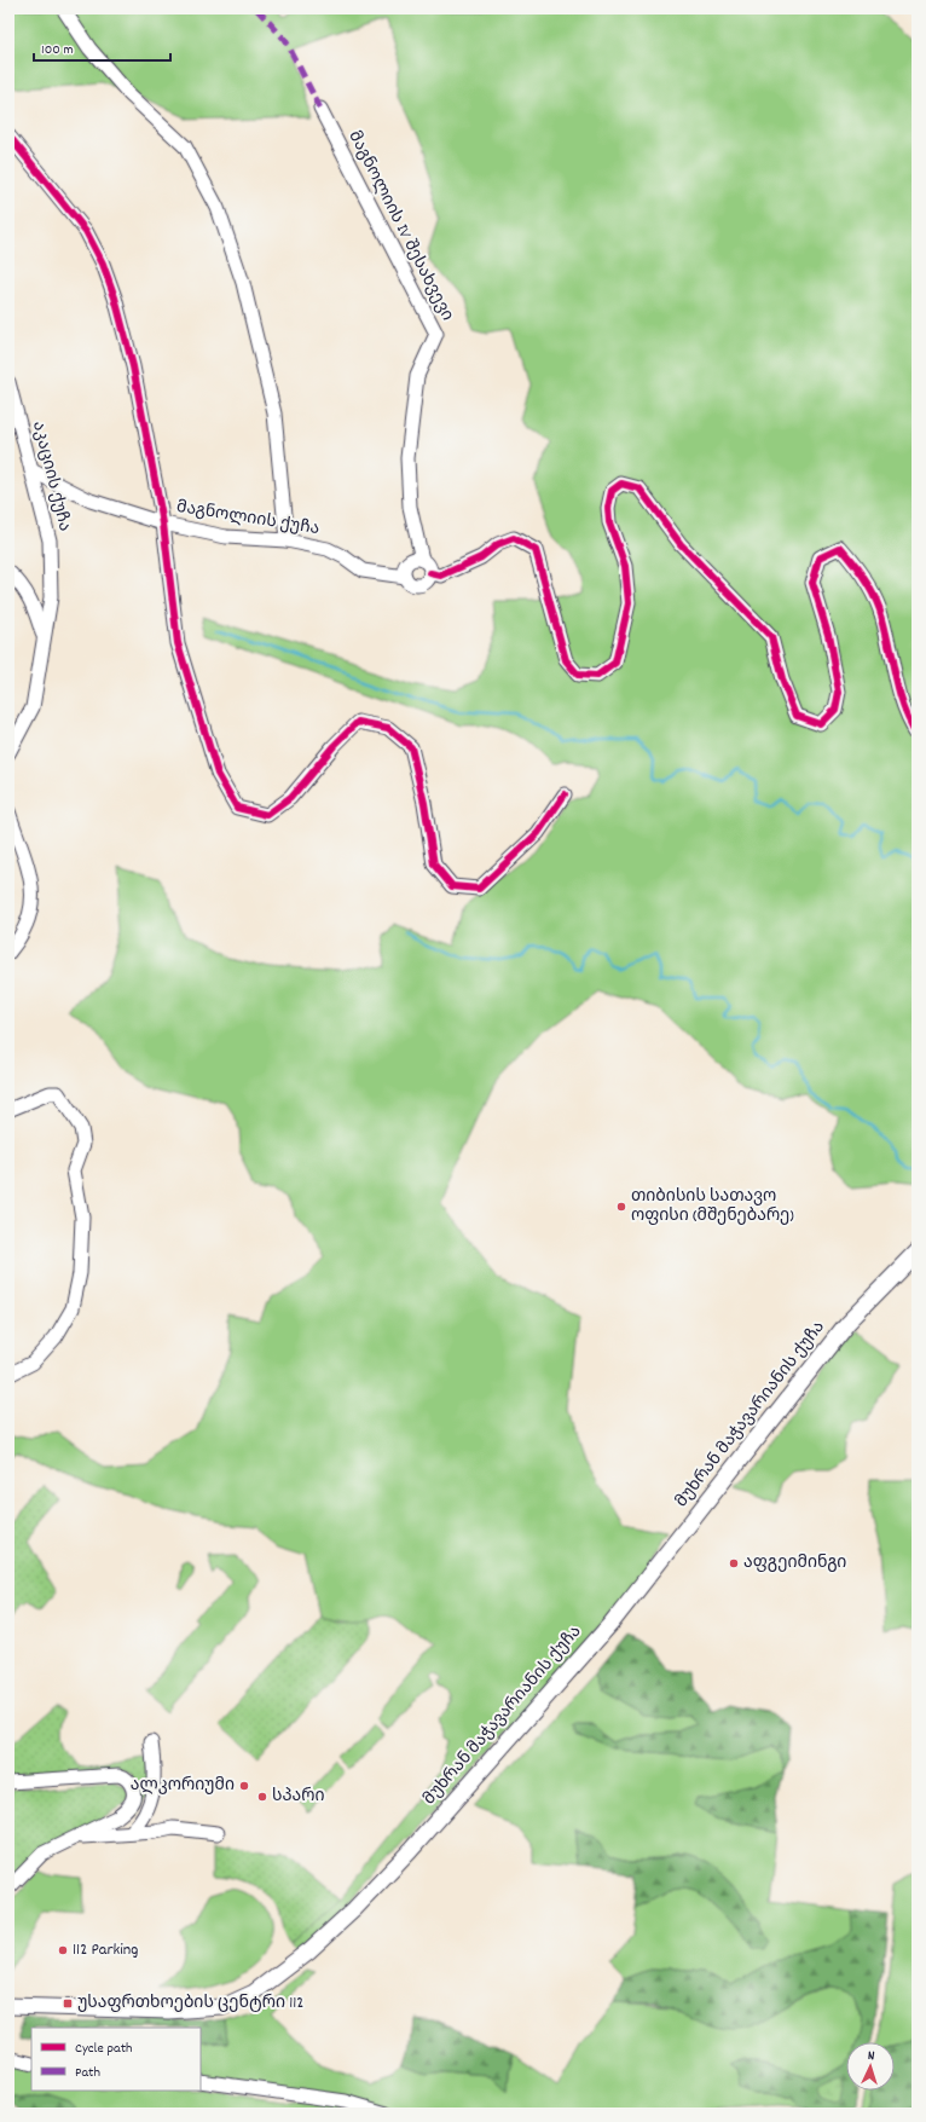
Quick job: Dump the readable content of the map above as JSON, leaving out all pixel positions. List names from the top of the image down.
{
  "streets": {
    "main road": ["მუხრან მაჭავარიანის ქუჩა"],
    "street": ["მაგნოლიის IV შესახვევი", "აკაციის ქუჩა", "მაგნოლიის ქუჩა"]
  },
  "crossings": [
    ["მაგნოლიის IV შესახვევი", "მაგნოლიის ქუჩა"],
    ["აკაციის ქუჩა", "მაგნოლიის ქუჩა"]
  ],
  "places": {
    "other": [
      "თიბისის სათავო ოფისი (მშენებარე)",
      "აფგეიმინგი",
      "ალკორიუმი",
      "სპარი",
      "112 Parking"
    ],
    "transit": ["უსაფრთხოების ცენტრი 112"]
  },
  "legend": ["Cycle path", "Path"],
  "scale_bar": "100 m",
  "north": "top"
}
